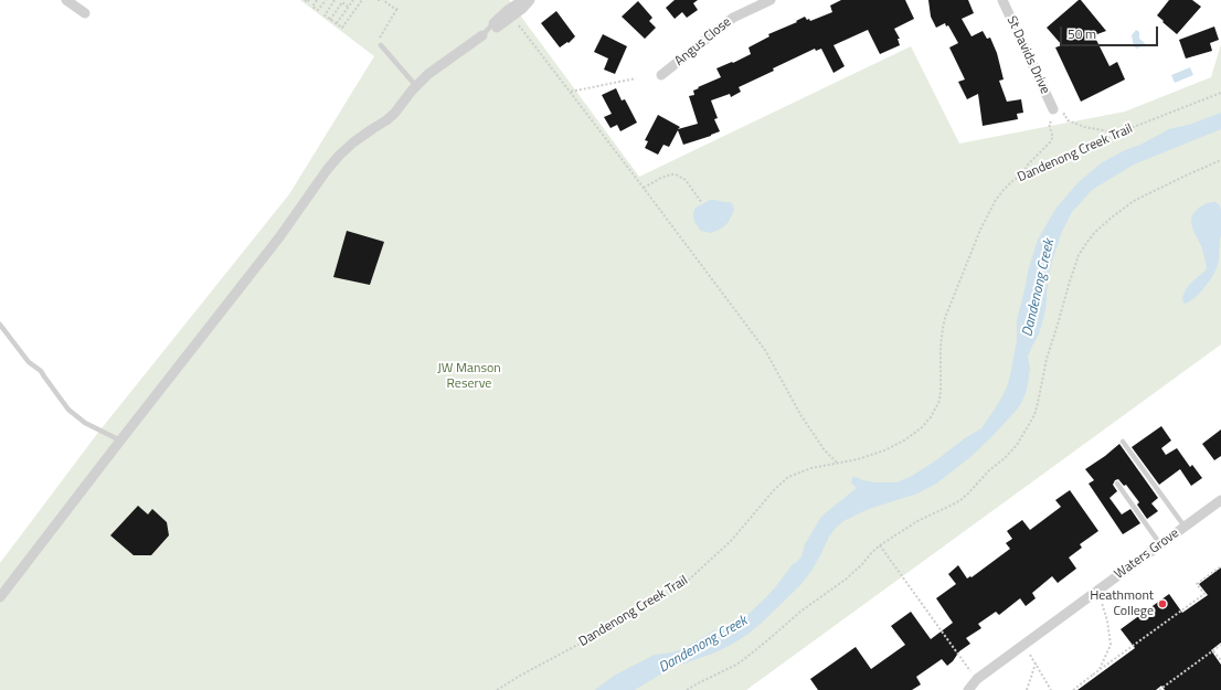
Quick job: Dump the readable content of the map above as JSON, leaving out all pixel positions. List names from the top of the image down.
{
  "streets": {
    "street": ["Angus Close", "St Davids Drive", "Waters Grove"],
    "path": ["Dandenong Creek Trail"]
  },
  "water": ["Dandenong Creek"],
  "parks": ["JW Manson Reserve"],
  "places": ["Heathmont College"],
  "scale_bar": "50 m"
}
